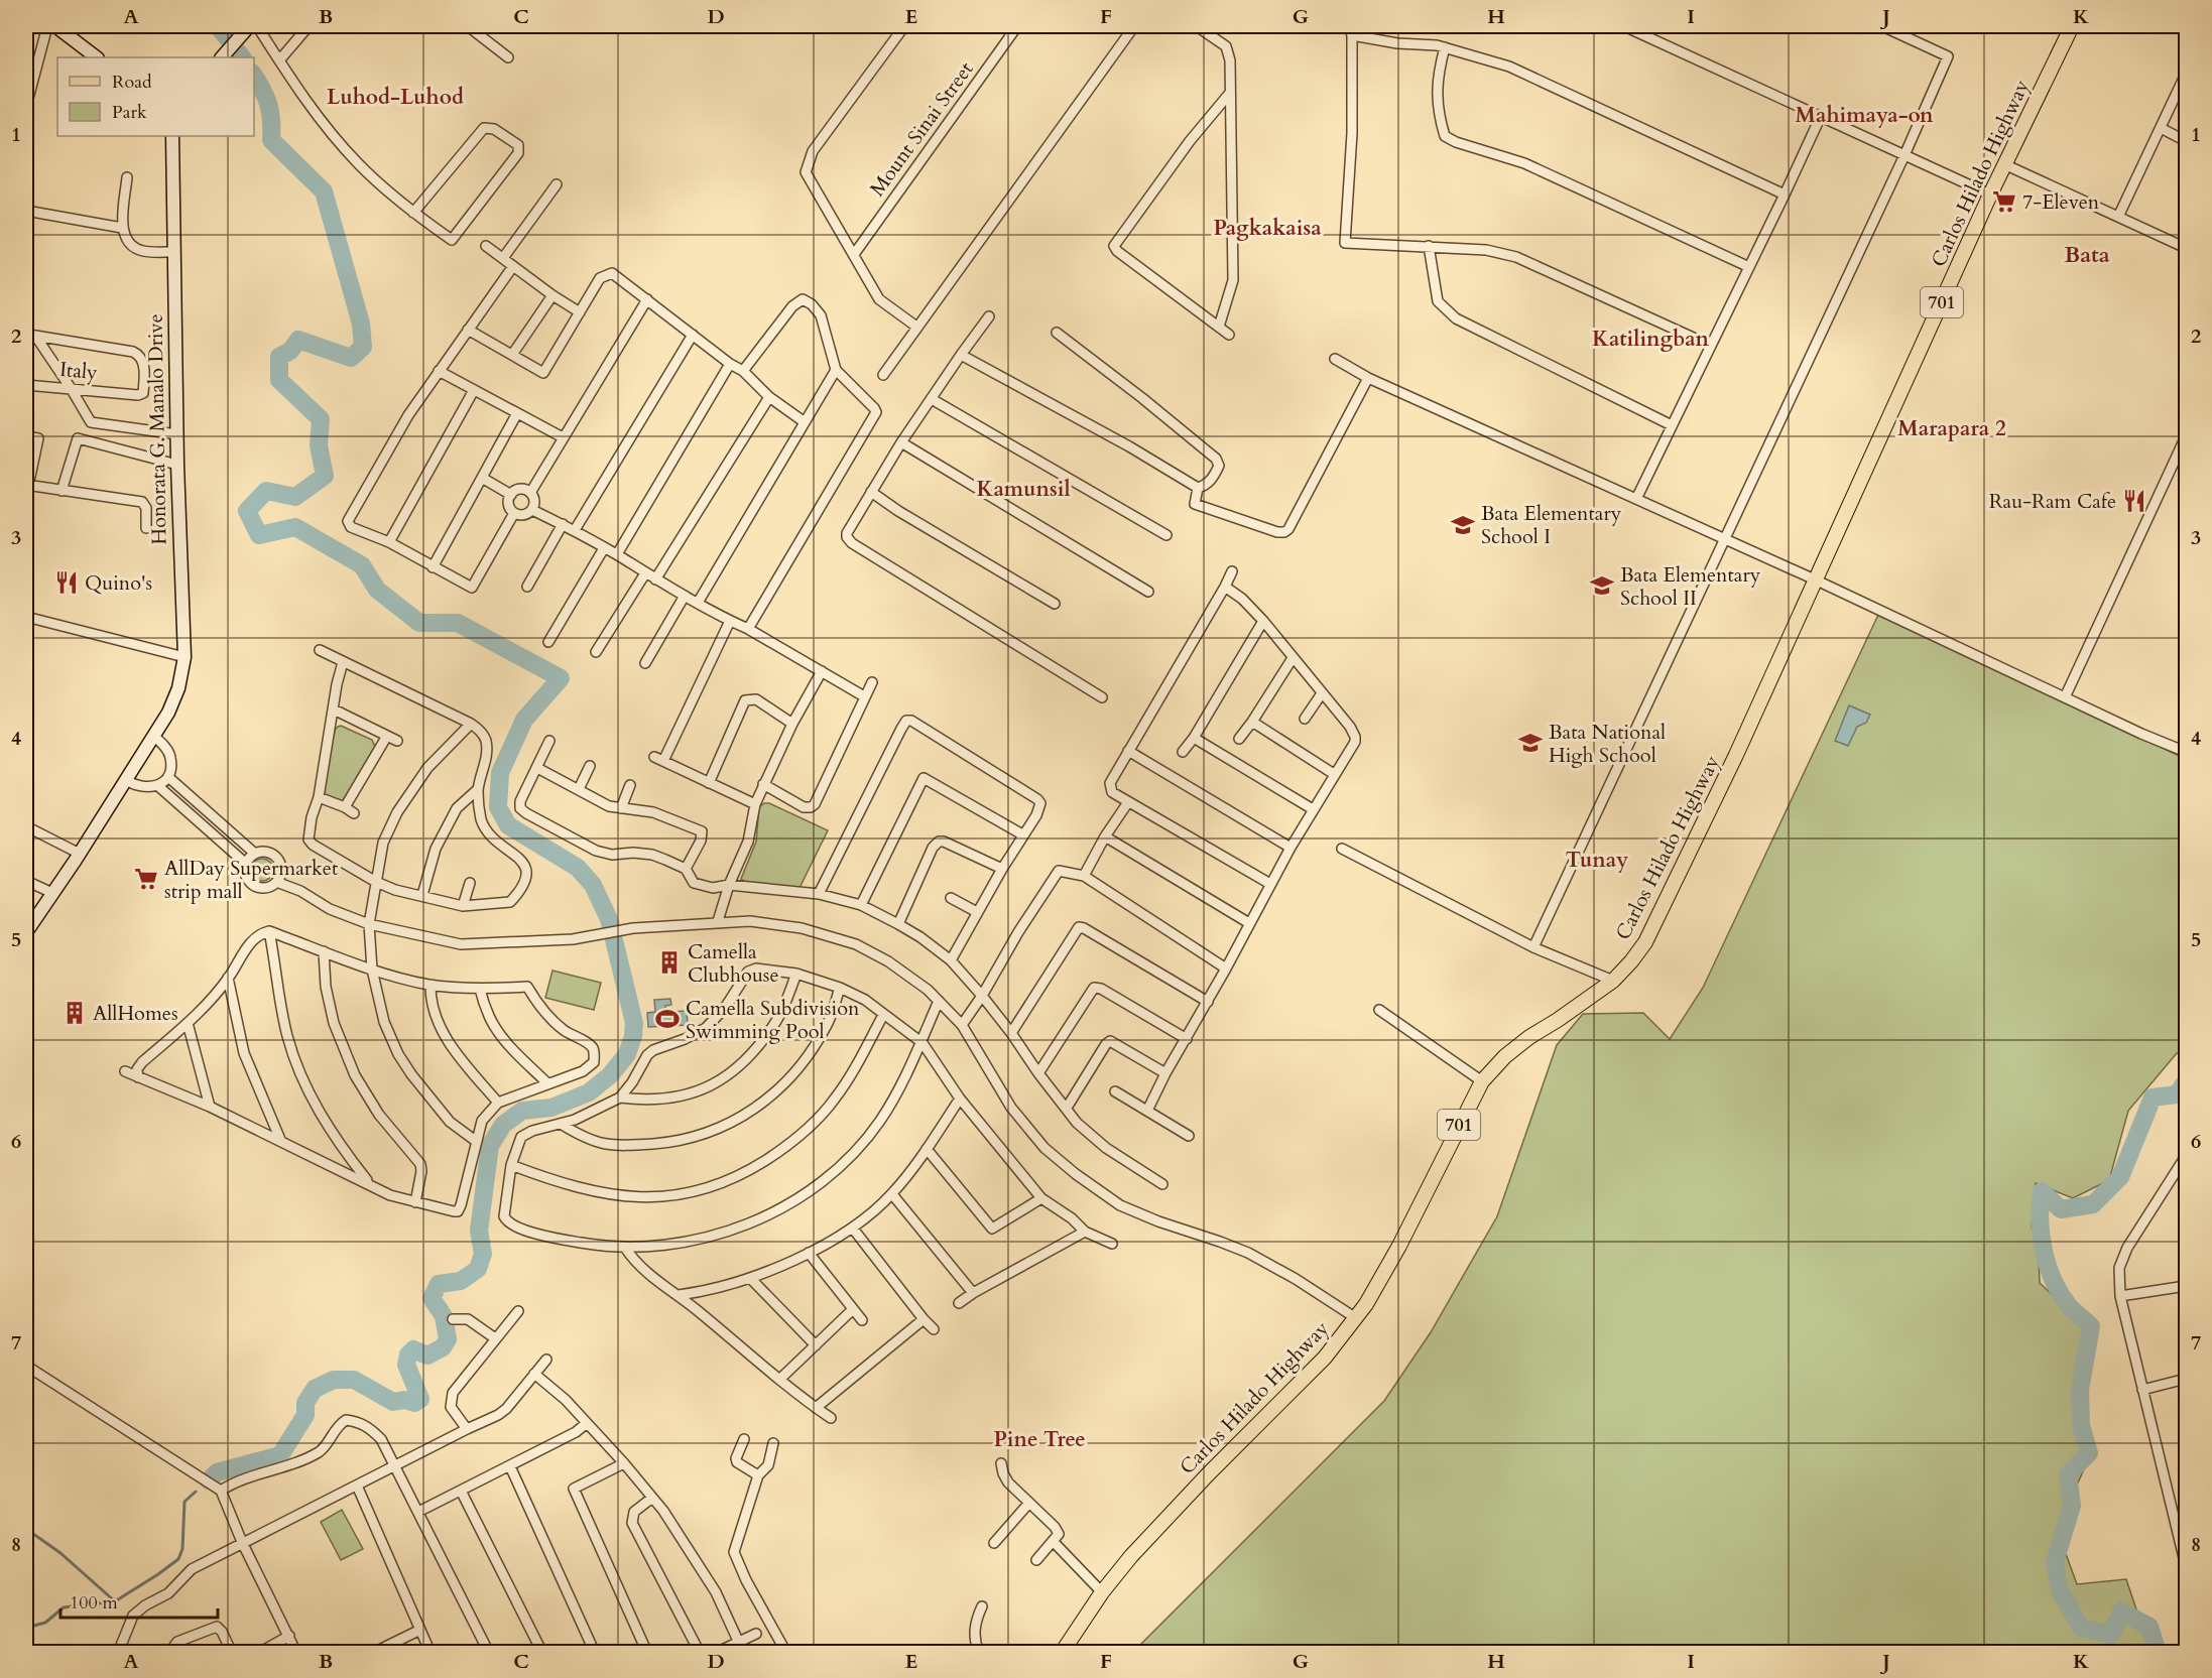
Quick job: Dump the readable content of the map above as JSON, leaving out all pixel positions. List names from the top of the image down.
{
  "streets": {
    "main road": ["Carlos Hilado Highway", "701"],
    "street": ["Mount Sinai Street", "Italy", "Honorata G. Manalo Drive"]
  },
  "districts": [
    "Luhod-Luhod",
    "Mahimaya-on",
    "Pagkakaisa",
    "Bata",
    "Katilingban",
    "Marapara 2",
    "Kamunsil",
    "Tunay",
    "Pine Tree"
  ],
  "places": {
    "supermarket": ["7-Eleven", "AllDay Supermarket strip mall"],
    "restaurant": ["Rau-Ram Cafe", "Quino's"],
    "school or university": ["Bata Elementary School I", "Bata Elementary School II", "Bata National High School"],
    "building": ["Camella Clubhouse", "AllHomes"],
    "sports": ["Camella Subdivision Swimming Pool"]
  },
  "legend": ["Road", "Park"],
  "scale_bar": "100 m",
  "grid": {
    "columns": [
      "A",
      "B",
      "C",
      "D",
      "E",
      "F",
      "G",
      "H",
      "I",
      "J",
      "K"
    ],
    "rows": [
      "1",
      "2",
      "3",
      "4",
      "5",
      "6",
      "7",
      "8"
    ]
  }
}
